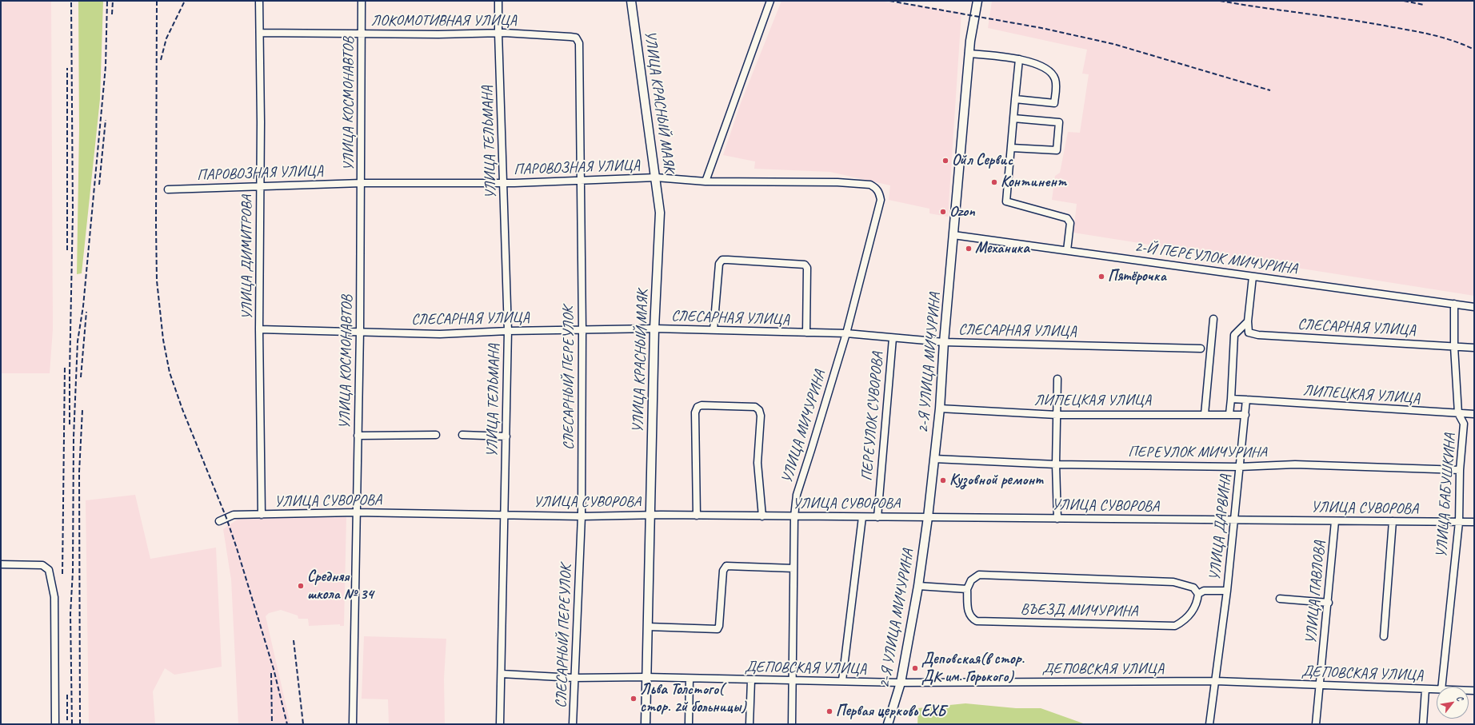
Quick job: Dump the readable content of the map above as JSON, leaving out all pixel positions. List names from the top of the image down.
{
  "streets": {
    "main road": ["УЛИЦА КРАСНЫЙ МАЯК", "2-Я УЛИЦА МИЧУРИНА"],
    "street": [
      "ЛОКОМОТИВНАЯ УЛИЦА",
      "УЛИЦА КОСМОНАВТОВ",
      "УЛИЦА ТЕЛЬМАНА",
      "ПАРОВОЗНАЯ УЛИЦА",
      "УЛИЦА ДИМИТРОВА",
      "2-Й ПЕРЕУЛОК МИЧУРИНА",
      "СЛЕСАРНАЯ УЛИЦА",
      "СЛЕСАРНЫЙ ПЕРЕУЛОК",
      "ЛИПЕЦКАЯ УЛИЦА",
      "ПЕРЕУЛОК СУВОРОВА",
      "УЛИЦА МИЧУРИНА",
      "ПЕРЕУЛОК МИЧУРИНА",
      "УЛИЦА БАБУШКИНА",
      "УЛИЦА СУВОРОВА",
      "УЛИЦА ДАРВИНА",
      "УЛИЦА ПАВЛОВА",
      "ВЪЕЗД МИЧУРИНА",
      "ДЕПОВСКАЯ УЛИЦА"
    ]
  },
  "crossings": [
    ["ЛОКОМОТИВНАЯ УЛИЦА", "УЛИЦА КОСМОНАВТОВ"],
    ["ЛОКОМОТИВНАЯ УЛИЦА", "УЛИЦА ТЕЛЬМАНА"],
    ["ЛОКОМОТИВНАЯ УЛИЦА", "УЛИЦА ДИМИТРОВА"],
    ["ЛОКОМОТИВНАЯ УЛИЦА", "СЛЕСАРНЫЙ ПЕРЕУЛОК"],
    ["УЛИЦА КРАСНЫЙ МАЯК", "ПАРОВОЗНАЯ УЛИЦА"],
    ["УЛИЦА КРАСНЫЙ МАЯК", "СЛЕСАРНАЯ УЛИЦА"],
    ["УЛИЦА КРАСНЫЙ МАЯК", "УЛИЦА СУВОРОВА"],
    ["УЛИЦА КРАСНЫЙ МАЯК", "ДЕПОВСКАЯ УЛИЦА"],
    ["УЛИЦА КОСМОНАВТОВ", "ПАРОВОЗНАЯ УЛИЦА"],
    ["УЛИЦА КОСМОНАВТОВ", "СЛЕСАРНАЯ УЛИЦА"],
    ["УЛИЦА КОСМОНАВТОВ", "УЛИЦА СУВОРОВА"],
    ["УЛИЦА ТЕЛЬМАНА", "ПАРОВОЗНАЯ УЛИЦА"],
    ["УЛИЦА ТЕЛЬМАНА", "СЛЕСАРНАЯ УЛИЦА"],
    ["УЛИЦА ТЕЛЬМАНА", "УЛИЦА СУВОРОВА"],
    ["УЛИЦА ТЕЛЬМАНА", "ДЕПОВСКАЯ УЛИЦА"],
    ["ПАРОВОЗНАЯ УЛИЦА", "УЛИЦА ДИМИТРОВА"],
    ["ПАРОВОЗНАЯ УЛИЦА", "СЛЕСАРНЫЙ ПЕРЕУЛОК"],
    ["ПАРОВОЗНАЯ УЛИЦА", "УЛИЦА МИЧУРИНА"],
    ["УЛИЦА ДИМИТРОВА", "СЛЕСАРНАЯ УЛИЦА"],
    ["УЛИЦА ДИМИТРОВА", "УЛИЦА СУВОРОВА"],
    ["2-Й ПЕРЕУЛОК МИЧУРИНА", "2-Я УЛИЦА МИЧУРИНА"],
    ["2-Й ПЕРЕУЛОК МИЧУРИНА", "УЛИЦА БАБУШКИНА"],
    ["СЛЕСАРНАЯ УЛИЦА", "2-Я УЛИЦА МИЧУРИНА"],
    ["СЛЕСАРНАЯ УЛИЦА", "СЛЕСАРНЫЙ ПЕРЕУЛОК"],
    ["СЛЕСАРНАЯ УЛИЦА", "ПЕРЕУЛОК СУВОРОВА"],
    ["СЛЕСАРНАЯ УЛИЦА", "УЛИЦА МИЧУРИНА"],
    ["СЛЕСАРНАЯ УЛИЦА", "УЛИЦА БАБУШКИНА"],
    ["2-Я УЛИЦА МИЧУРИНА", "ЛИПЕЦКАЯ УЛИЦА"],
    ["2-Я УЛИЦА МИЧУРИНА", "ПЕРЕУЛОК МИЧУРИНА"],
    ["2-Я УЛИЦА МИЧУРИНА", "УЛИЦА СУВОРОВА"],
    ["2-Я УЛИЦА МИЧУРИНА", "ДЕПОВСКАЯ УЛИЦА"],
    ["СЛЕСАРНЫЙ ПЕРЕУЛОК", "УЛИЦА СУВОРОВА"],
    ["СЛЕСАРНЫЙ ПЕРЕУЛОК", "ДЕПОВСКАЯ УЛИЦА"],
    ["ЛИПЕЦКАЯ УЛИЦА", "УЛИЦА БАБУШКИНА"],
    ["ЛИПЕЦКАЯ УЛИЦА", "УЛИЦА ДАРВИНА"],
    ["ПЕРЕУЛОК СУВОРОВА", "УЛИЦА СУВОРОВА"],
    ["УЛИЦА МИЧУРИНА", "УЛИЦА СУВОРОВА"],
    ["УЛИЦА МИЧУРИНА", "ДЕПОВСКАЯ УЛИЦА"],
    ["ПЕРЕУЛОК МИЧУРИНА", "УЛИЦА БАБУШКИНА"],
    ["ПЕРЕУЛОК МИЧУРИНА", "УЛИЦА ДАРВИНА"],
    ["УЛИЦА БАБУШКИНА", "УЛИЦА СУВОРОВА"],
    ["УЛИЦА СУВОРОВА", "УЛИЦА ДАРВИНА"],
    ["УЛИЦА СУВОРОВА", "УЛИЦА ПАВЛОВА"],
    ["УЛИЦА ДАРВИНА", "ДЕПОВСКАЯ УЛИЦА"],
    ["УЛИЦА ПАВЛОВА", "ДЕПОВСКАЯ УЛИЦА"]
  ],
  "places": [
    "Ойл Сервис",
    "Континент",
    "Ozon",
    "Механика",
    "Пятёрочка",
    "Кузовной ремонт",
    "Средняя школа № 34",
    "Деповская(в стор. ДК им. Горького)",
    "Льва Толстого( стор. 2й больницы)",
    "Первая церковь ЕХБ"
  ],
  "north": "top right"
}
